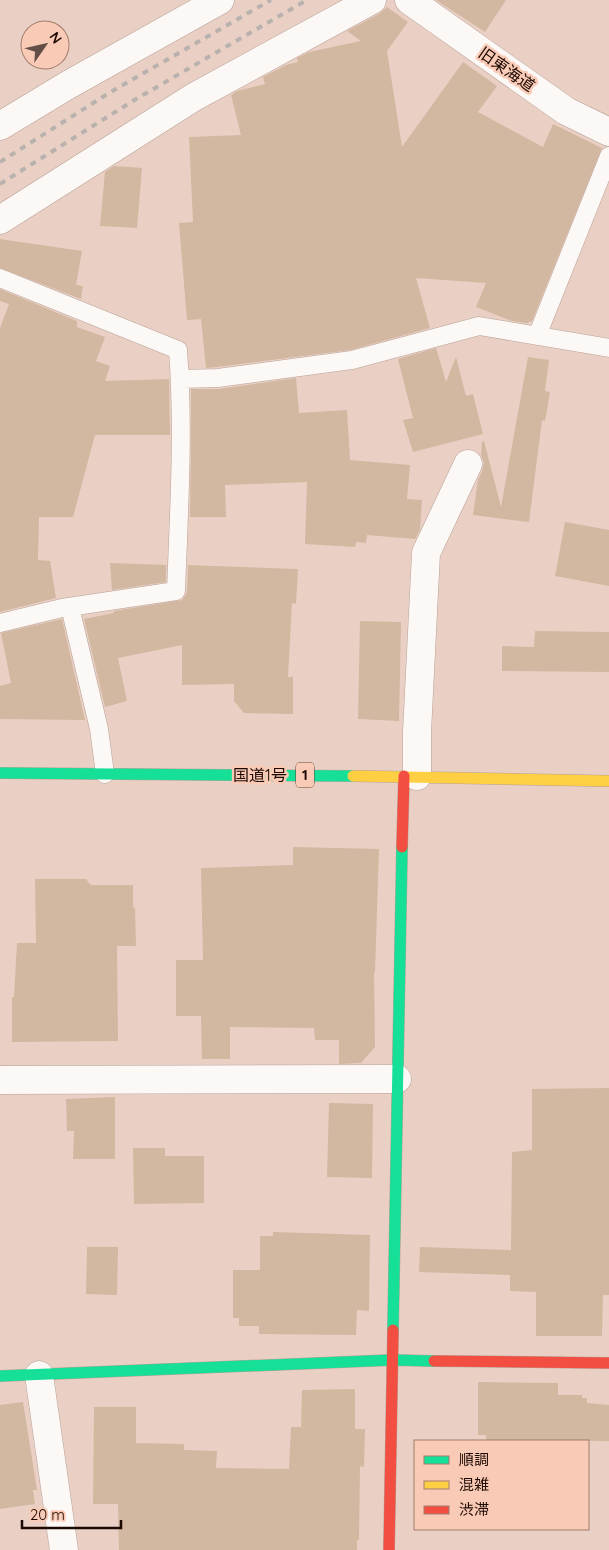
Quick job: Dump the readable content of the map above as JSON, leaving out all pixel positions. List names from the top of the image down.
{
  "streets": {
    "main road": ["国道1号", "1"],
    "street": ["旧東海道"]
  },
  "legend": ["順調", "混雑", "渋滞"],
  "scale_bar": "20 m",
  "north": "top right"
}
